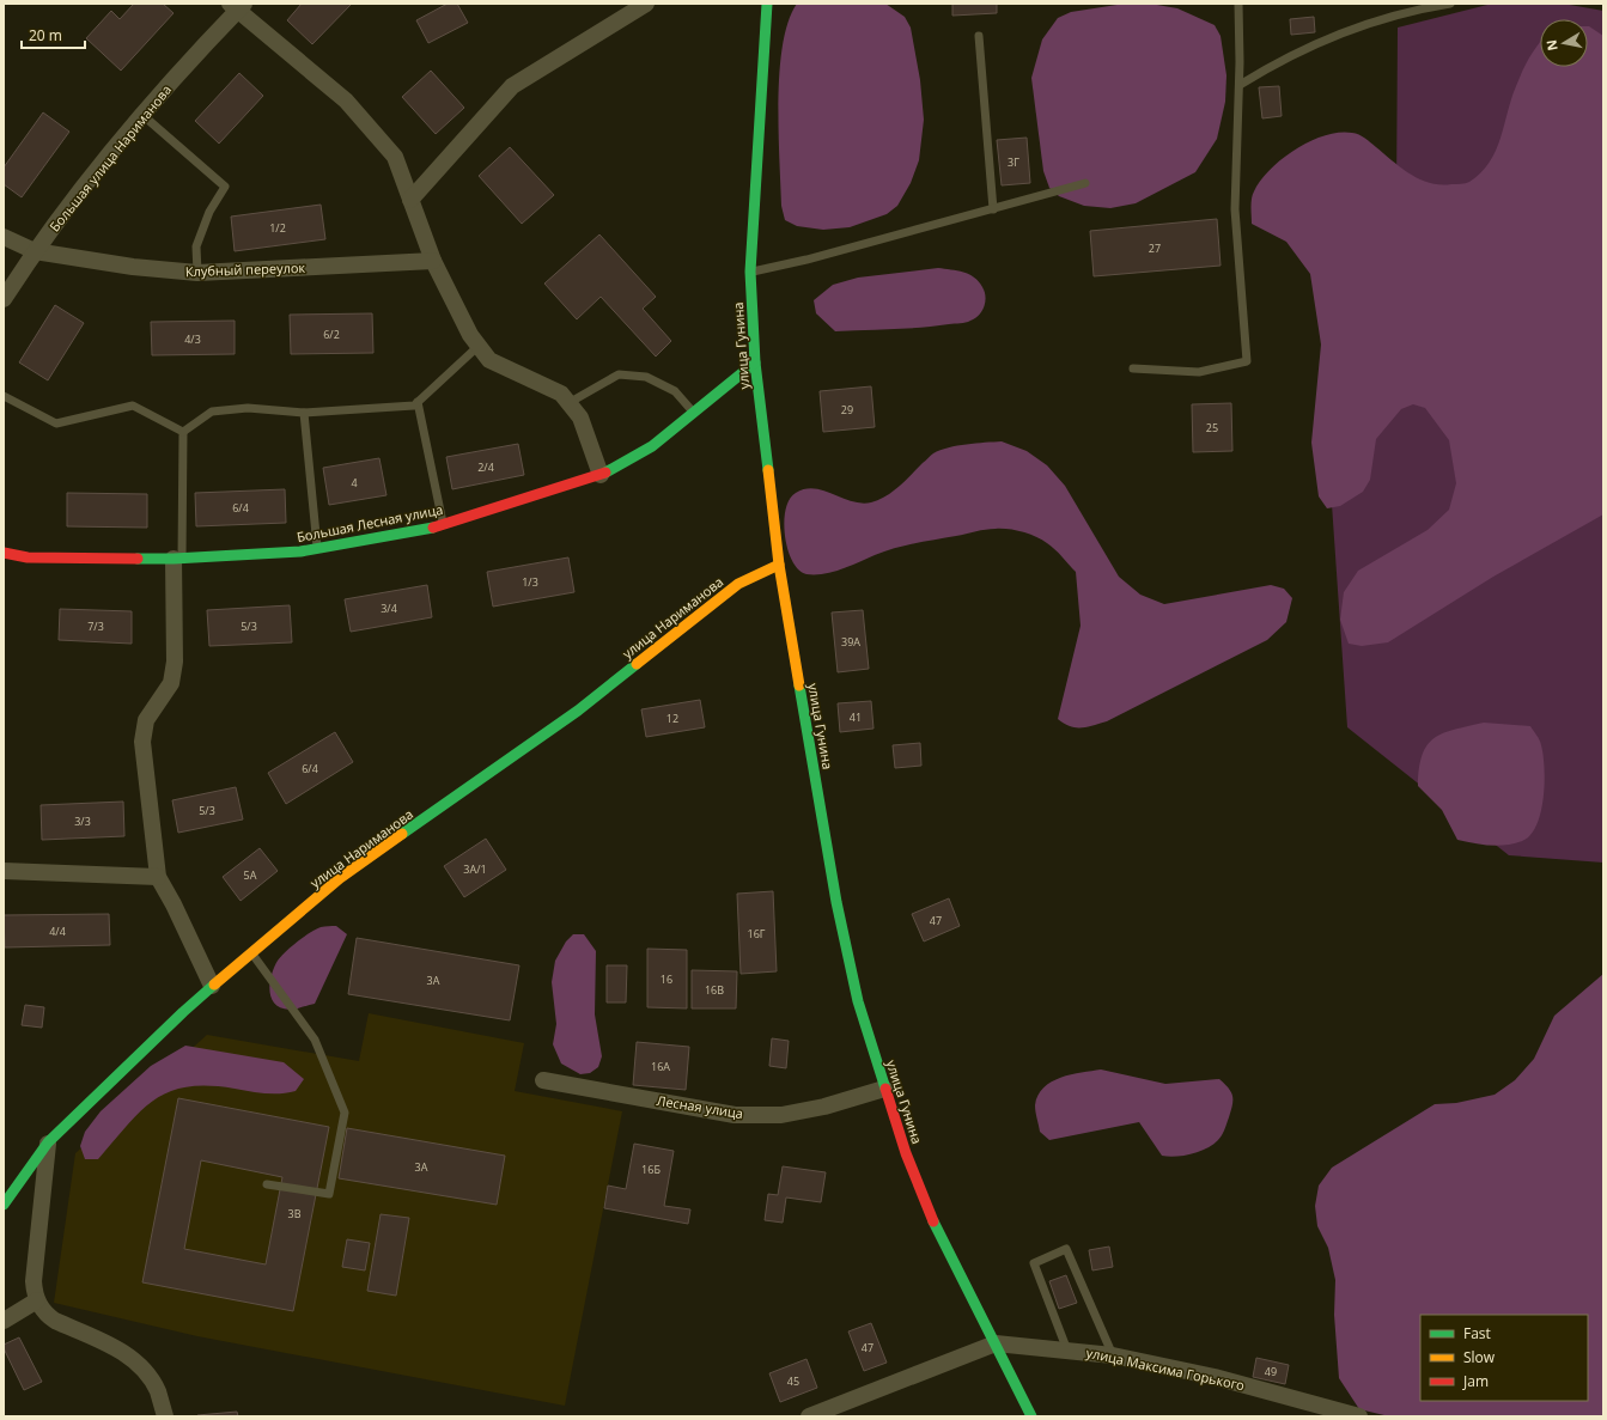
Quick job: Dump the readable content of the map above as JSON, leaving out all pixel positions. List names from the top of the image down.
{
  "streets": {
    "street": [
      "Большая улица Нариманова",
      "Клубный переулок",
      "улица Гунина",
      "Большая Лесная улица",
      "улица Нариманова",
      "Лесная улица",
      "улица Максима Горького"
    ]
  },
  "crossings": [
    ["Большая улица Нариманова", "Клубный переулок"],
    ["улица Гунина", "Большая Лесная улица"],
    ["улица Гунина", "улица Нариманова"],
    ["улица Гунина", "Лесная улица"],
    ["улица Гунина", "улица Максима Горького"]
  ],
  "house_numbers": [
    "3Г",
    "1/2",
    "27",
    "6/2",
    "4/3",
    "29",
    "25",
    "2/4",
    "4",
    "6/4",
    "1/3",
    "3/4",
    "7/3",
    "5/3",
    "39А",
    "41",
    "12",
    "6/4",
    "5/3",
    "3/3",
    "3А/1",
    "5А",
    "47",
    "4/4",
    "16Г",
    "16",
    "3А",
    "16В",
    "16А",
    "3А",
    "16Б",
    "3В",
    "47",
    "49",
    "45"
  ],
  "legend": ["Fast", "Slow", "Jam"],
  "scale_bar": "20 m",
  "north": "left"
}
